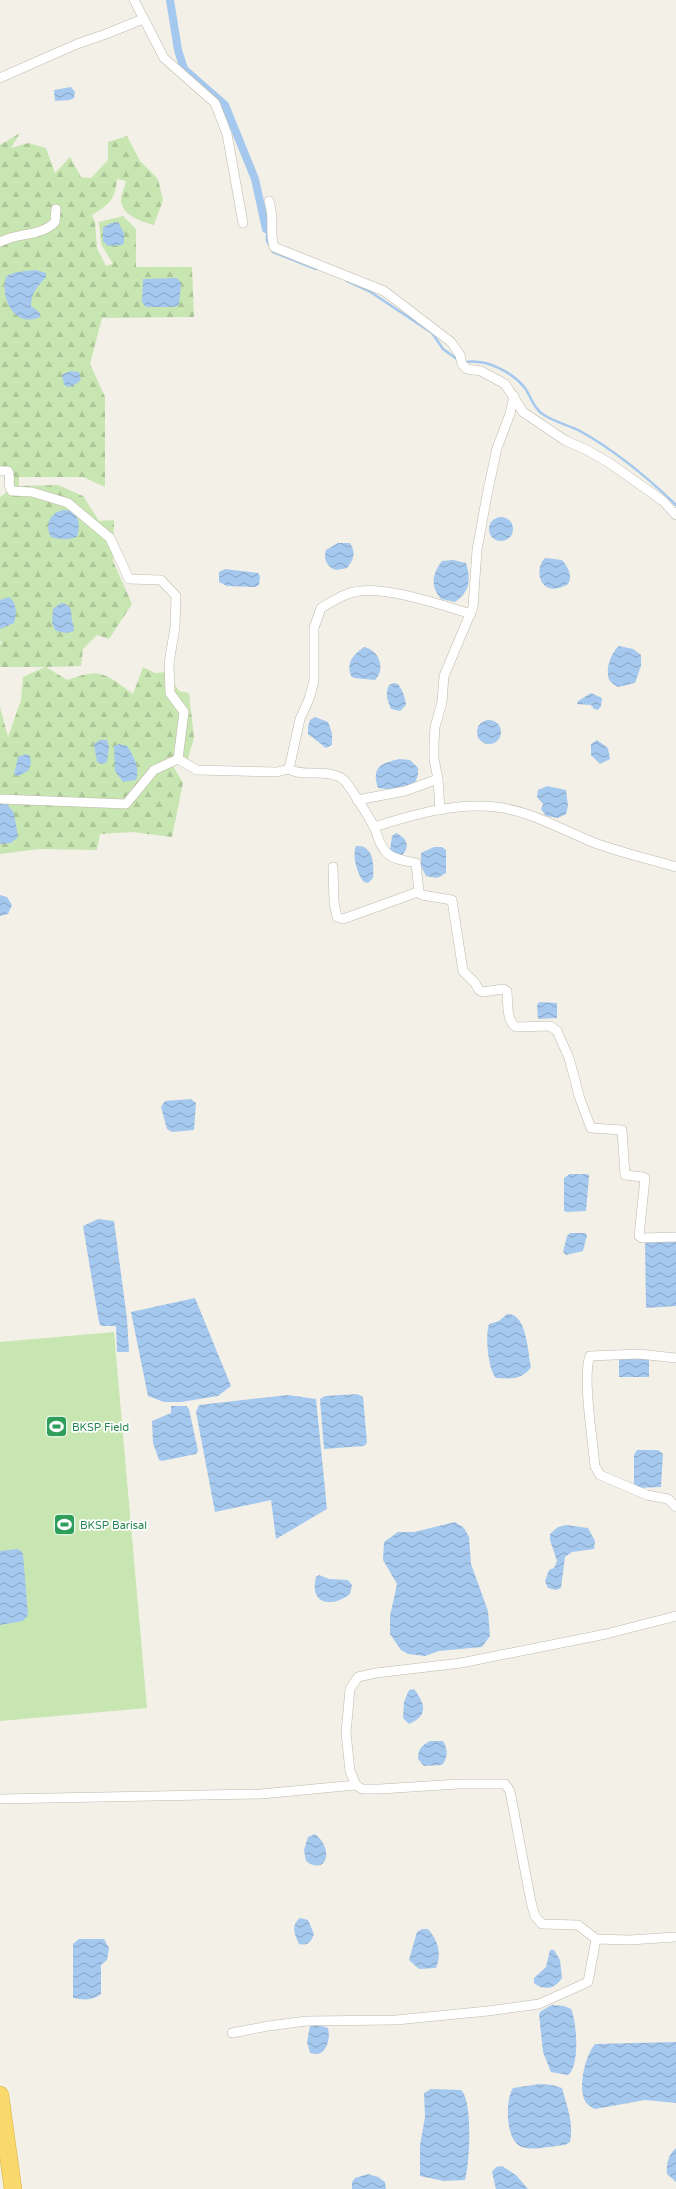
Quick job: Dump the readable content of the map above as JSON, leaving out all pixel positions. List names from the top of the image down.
{
  "places": {
    "sports": ["BKSP Field", "BKSP Barisal"]
  }
}
